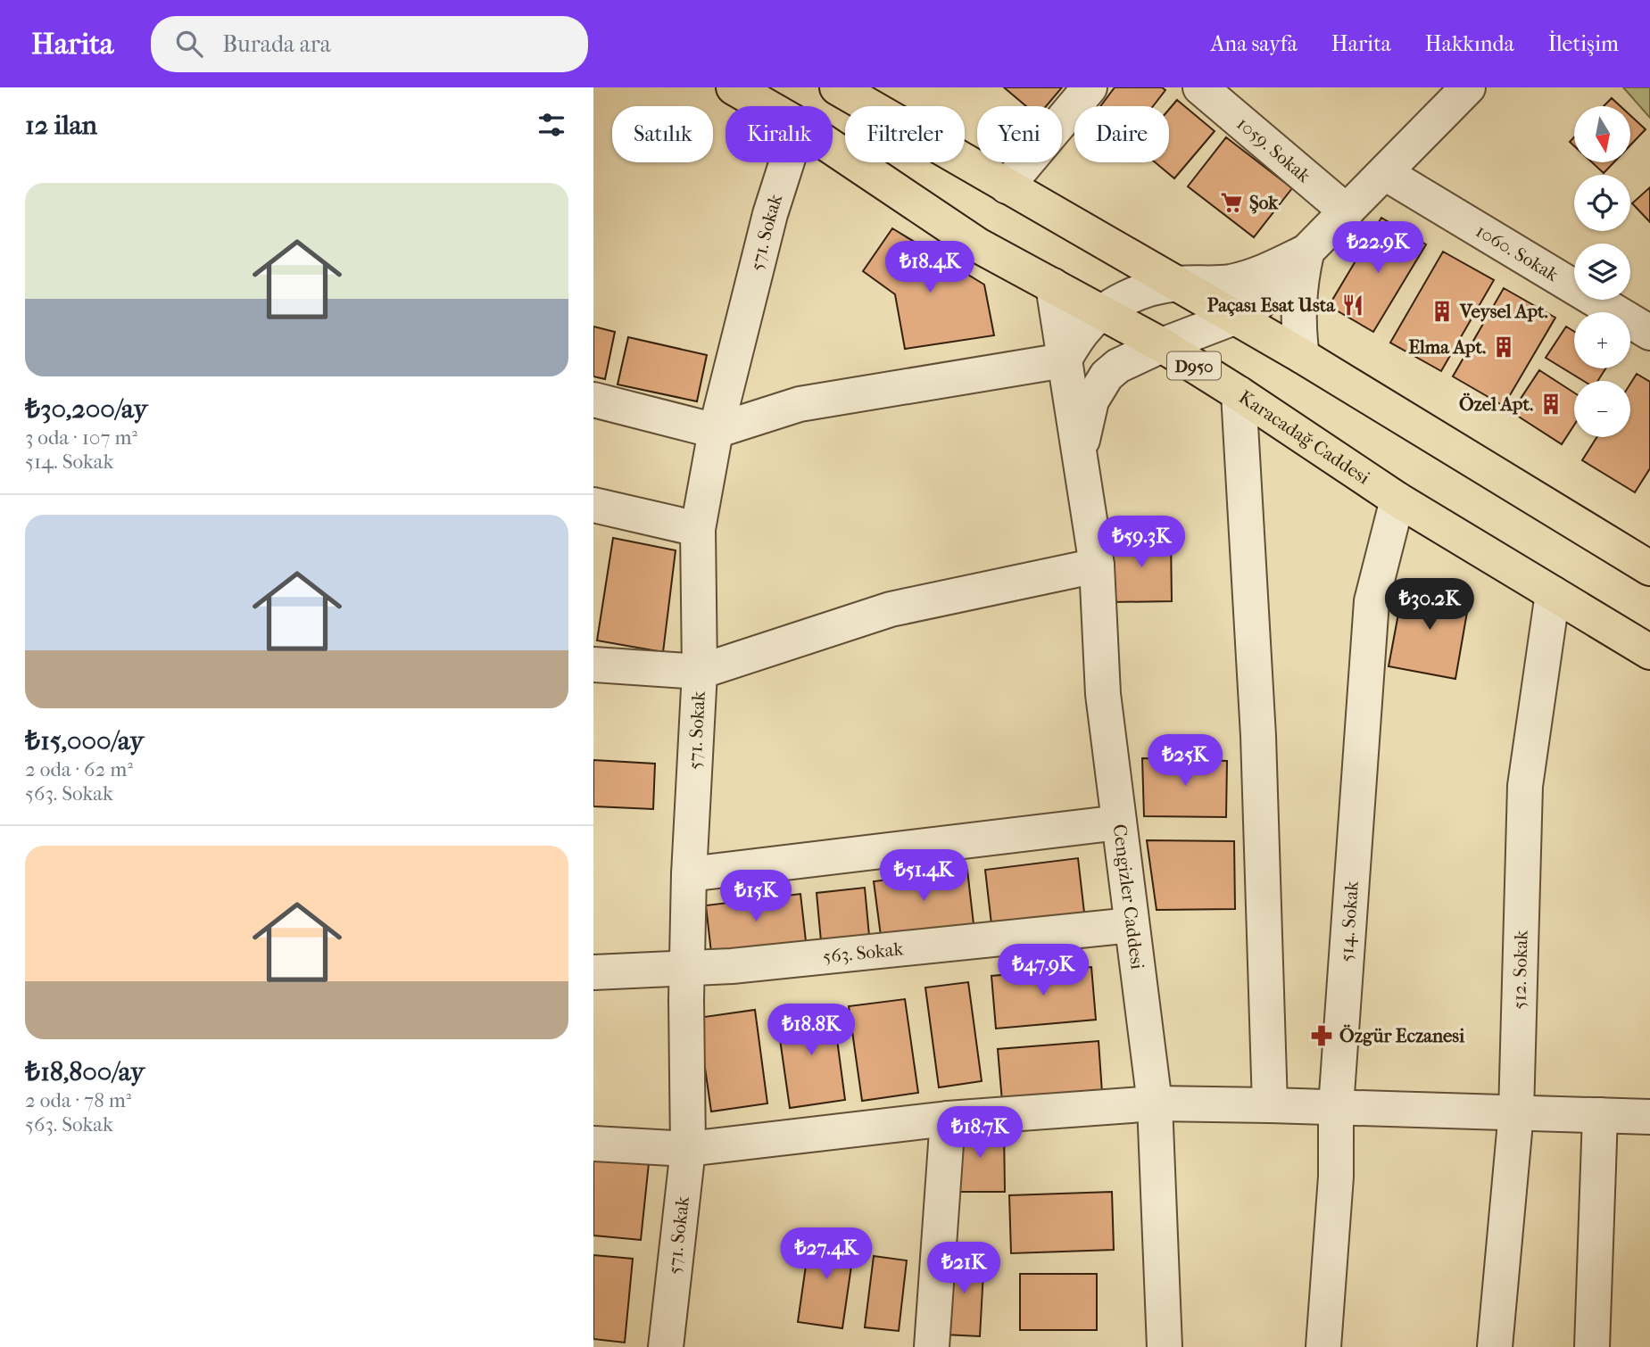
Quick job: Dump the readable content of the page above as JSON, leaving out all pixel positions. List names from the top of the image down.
{
  "streets": {
    "highway": ["D950", "Karacadağ Caddesi"],
    "street": [
      "1059. Sokak",
      "571. Sokak",
      "1060. Sokak",
      "Cengizler Caddesi",
      "514. Sokak",
      "563. Sokak",
      "512. Sokak"
    ]
  },
  "crossings": [
    ["571. Sokak", "563. Sokak"],
    ["Karacadağ Caddesi", "Cengizler Caddesi"],
    ["Karacadağ Caddesi", "514. Sokak"],
    ["Karacadağ Caddesi", "512. Sokak"],
    ["Cengizler Caddesi", "563. Sokak"]
  ],
  "places": {
    "supermarket": ["Şok"],
    "restaurant": ["Paçası Esat Usta"],
    "building": ["Veysel Apt.", "Elma Apt.", "Özel Apt."],
    "pharmacy": ["Özgür Eczanesi"]
  },
  "north": "bottom",
  "page": {
    "header": "Harita",
    "search": "Burada ara",
    "nav": [
      "Ana sayfa",
      "Harita",
      "Hakkında",
      "İletişim"
    ],
    "heading": "12 ilan",
    "map_buttons": ["+", "−"],
    "chip": [
      "Satılık",
      "Kiralık",
      "Filtreler",
      "Yeni",
      "Daire"
    ],
    "list": [
      {
        "name": "₺30,200/ay",
        "note": "3 oda · 107 m² · 514. Sokak"
      },
      {
        "name": "₺15,000/ay",
        "note": "2 oda · 62 m² · 563. Sokak"
      },
      {
        "name": "₺18,800/ay",
        "note": "2 oda · 78 m² · 563. Sokak"
      }
    ],
    "price": [
      "₺22.9K",
      "₺18.4K",
      "₺59.3K",
      "₺30.2K",
      "₺25K",
      "₺51.4K",
      "₺15K",
      "₺47.9K",
      "₺18.8K",
      "₺18.7K",
      "₺27.4K",
      "₺21K"
    ]
  }
}
